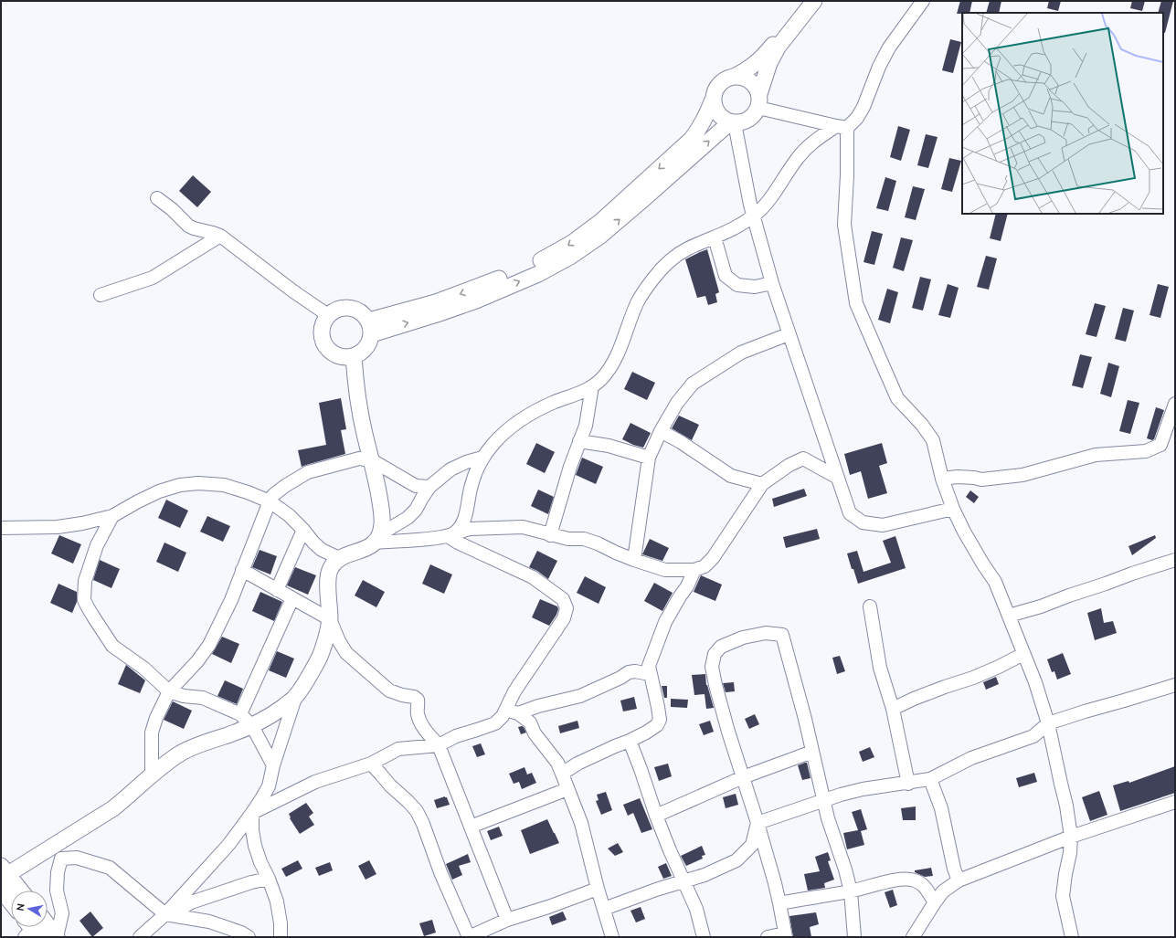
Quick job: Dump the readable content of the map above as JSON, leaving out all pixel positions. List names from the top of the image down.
{
  "north": "left"
}
